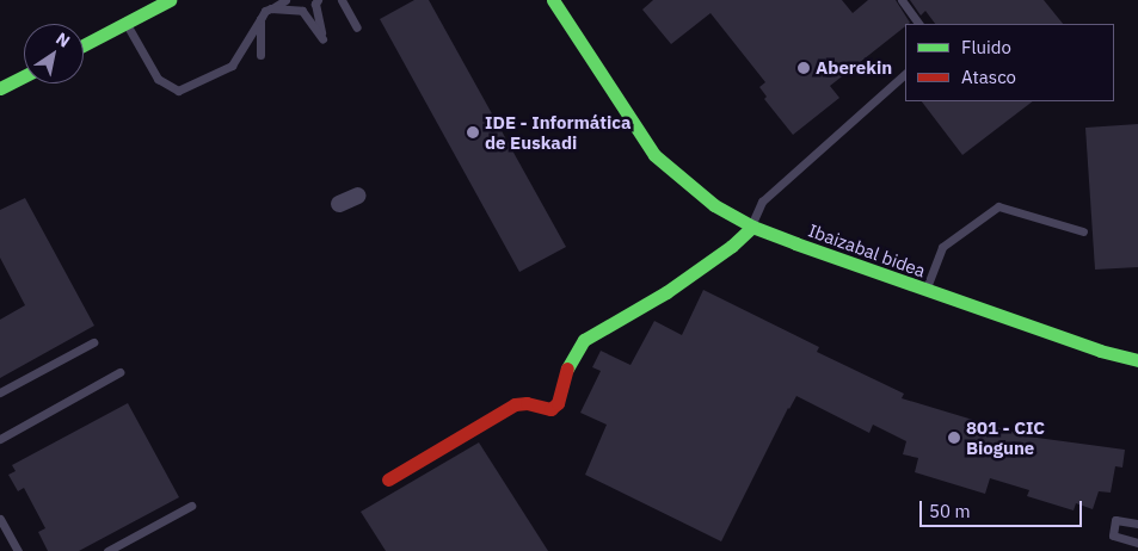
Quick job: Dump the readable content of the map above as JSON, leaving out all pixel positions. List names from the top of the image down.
{
  "streets": {
    "street": ["Ibaizabal bidea"]
  },
  "places": ["Aberekin", "IDE - Informática de Euskadi", "801 - CIC Biogune"],
  "legend": ["Fluido", "Atasco"],
  "scale_bar": "50 m",
  "north": "top right"
}
